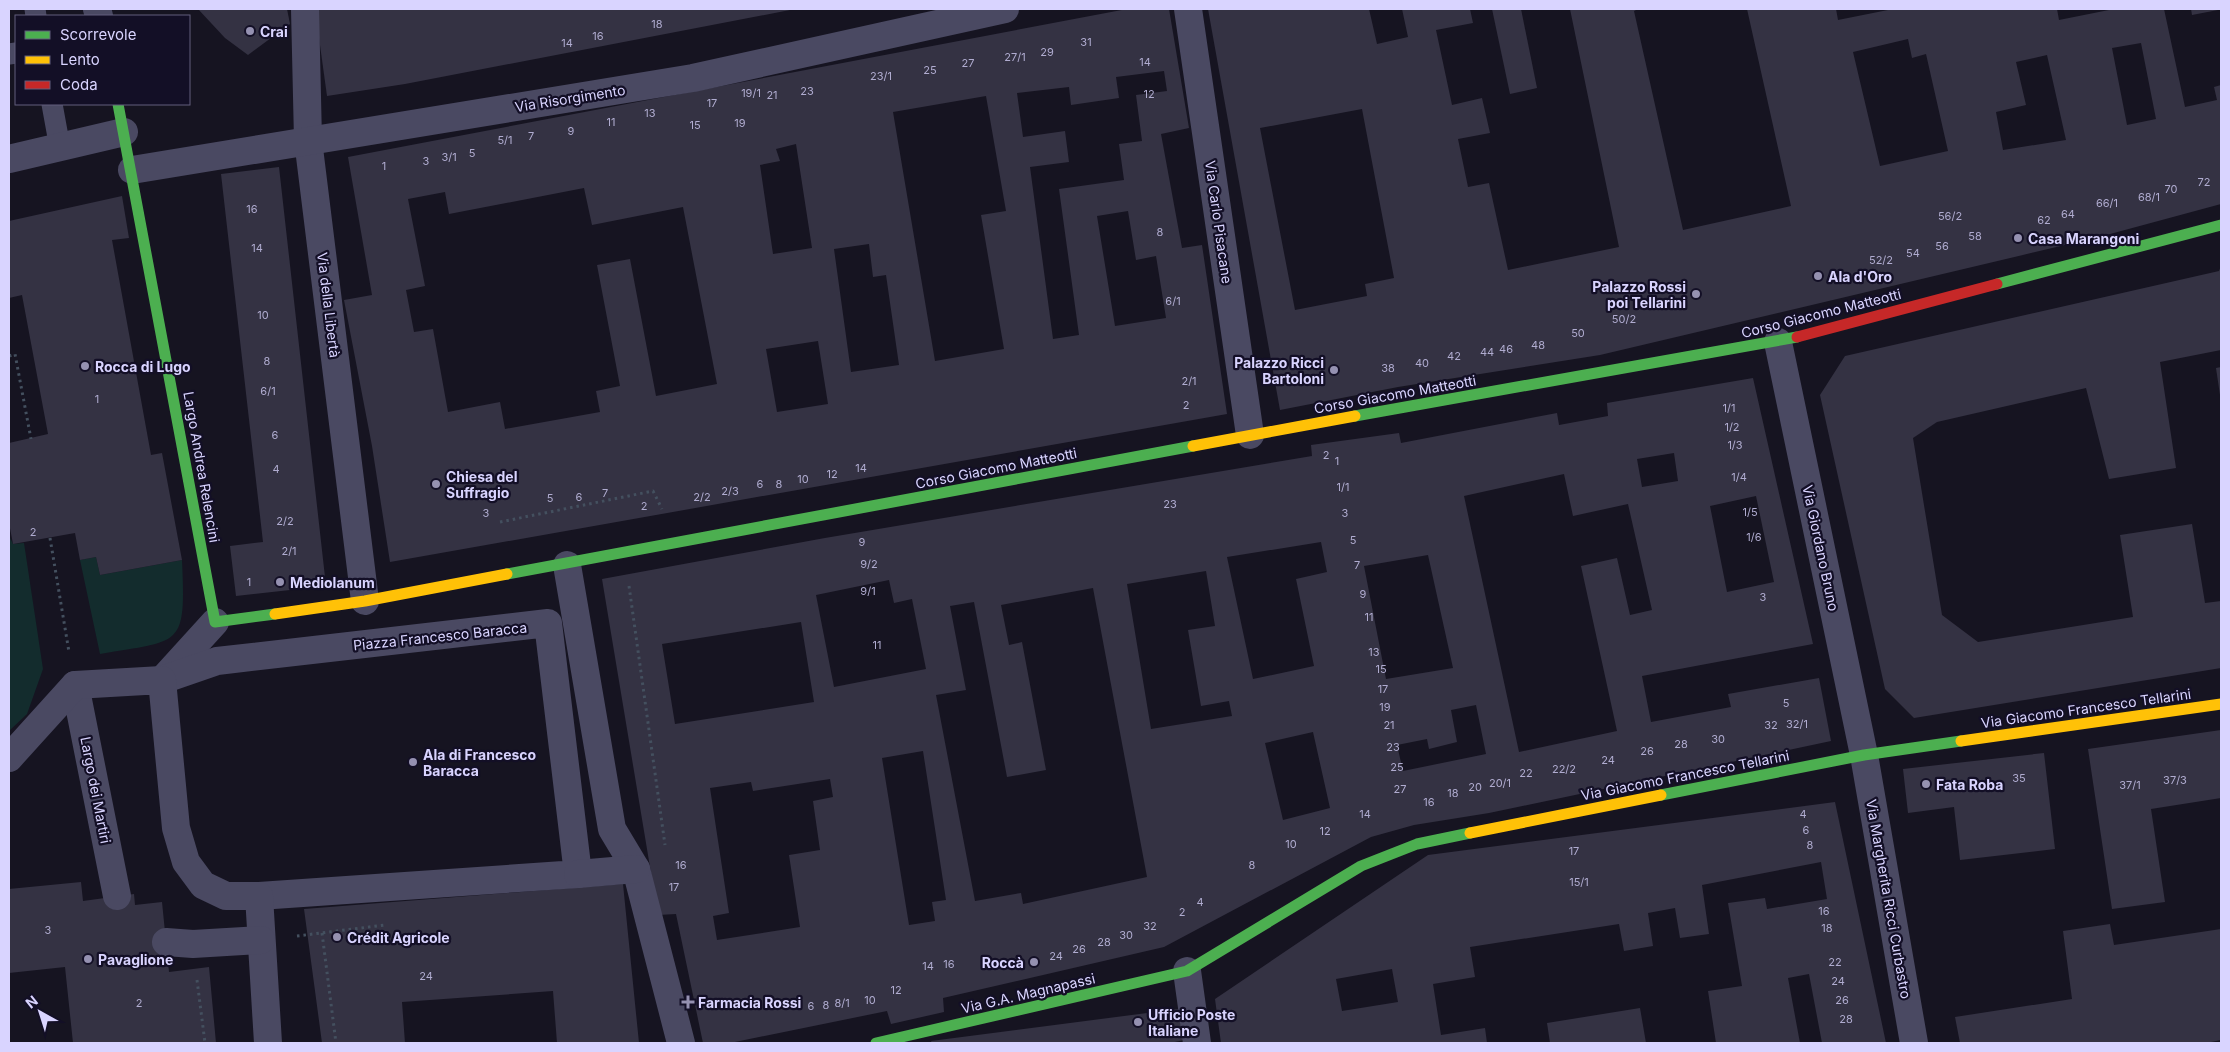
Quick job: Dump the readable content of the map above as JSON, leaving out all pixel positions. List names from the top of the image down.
{
  "streets": {
    "street": [
      "Via Risorgimento",
      "Via Carlo Pisacane",
      "Via della Libertà",
      "Corso Giacomo Matteotti",
      "Largo Andrea Relencini",
      "Via Giordano Bruno",
      "Piazza Francesco Baracca",
      "Via Giacomo Francesco Tellarini",
      "Largo dei Martiri",
      "Via Margherita Ricci Curbastro",
      "Via G.A. Magnapassi"
    ]
  },
  "crossings": [
    ["Via Risorgimento", "Via della Libertà"],
    ["Via Risorgimento", "Largo Andrea Relencini"],
    ["Via Carlo Pisacane", "Corso Giacomo Matteotti"],
    ["Corso Giacomo Matteotti", "Via Giordano Bruno"],
    ["Via Giordano Bruno", "Via Giacomo Francesco Tellarini"],
    ["Via Giordano Bruno", "Via Margherita Ricci Curbastro"],
    ["Via Giacomo Francesco Tellarini", "Via Margherita Ricci Curbastro"],
    ["Via Giacomo Francesco Tellarini", "Via G.A. Magnapassi"]
  ],
  "places": {
    "other": [
      "Crai",
      "Casa Marangoni",
      "Ala d'Oro",
      "Palazzo Rossi poi Tellarini",
      "Rocca di Lugo",
      "Palazzo Ricci Bartoloni",
      "Chiesa del Suffragio",
      "Mediolanum",
      "Ala di Francesco Baracca",
      "Fata Roba",
      "Crédit Agricole",
      "Pavaglione",
      "Roccà",
      "Ufficio Poste Italiane"
    ],
    "health": ["Farmacia Rossi"]
  },
  "house_numbers": [
    "18",
    "16",
    "31",
    "14",
    "29",
    "27/1",
    "14",
    "27",
    "25",
    "23/1",
    "23",
    "19/1",
    "12",
    "21",
    "17",
    "13",
    "11",
    "19",
    "15",
    "9",
    "7",
    "5/1",
    "5",
    "3/1",
    "3",
    "1",
    "72",
    "70",
    "68/1",
    "66/1",
    "16",
    "64",
    "56/2",
    "62",
    "8",
    "58",
    "56",
    "14",
    "54",
    "52/2",
    "6/1",
    "10",
    "50/2",
    "50",
    "48",
    "46",
    "44",
    "42",
    "8",
    "40",
    "38",
    "2/1",
    "6/1",
    "1",
    "2",
    "1/1",
    "1/2",
    "6",
    "1/3",
    "2",
    "1",
    "14",
    "4",
    "12",
    "1/4",
    "10",
    "6",
    "8",
    "1/1",
    "2/3",
    "7",
    "6",
    "2/2",
    "5",
    "23",
    "2",
    "1/5",
    "3",
    "3",
    "2/2",
    "2",
    "1/6",
    "5",
    "9",
    "2/1",
    "9/2",
    "7",
    "1",
    "9/1",
    "9",
    "3",
    "11",
    "11",
    "13",
    "15",
    "17",
    "5",
    "19",
    "32/1",
    "21",
    "32",
    "30",
    "28",
    "23",
    "26",
    "24",
    "25",
    "22/2",
    "22",
    "35",
    "37/3",
    "20/1",
    "37/1",
    "20",
    "27",
    "18",
    "16",
    "14",
    "4",
    "6",
    "12",
    "10",
    "8",
    "17",
    "16",
    "8",
    "15/1",
    "17",
    "4",
    "16",
    "2",
    "32",
    "18",
    "3",
    "30",
    "28",
    "26",
    "24",
    "22",
    "16",
    "14",
    "24",
    "24",
    "12",
    "10",
    "26",
    "2",
    "8/1",
    "8",
    "6",
    "28"
  ],
  "legend": ["Scorrevole", "Lento", "Coda"],
  "north": "top left"
}
